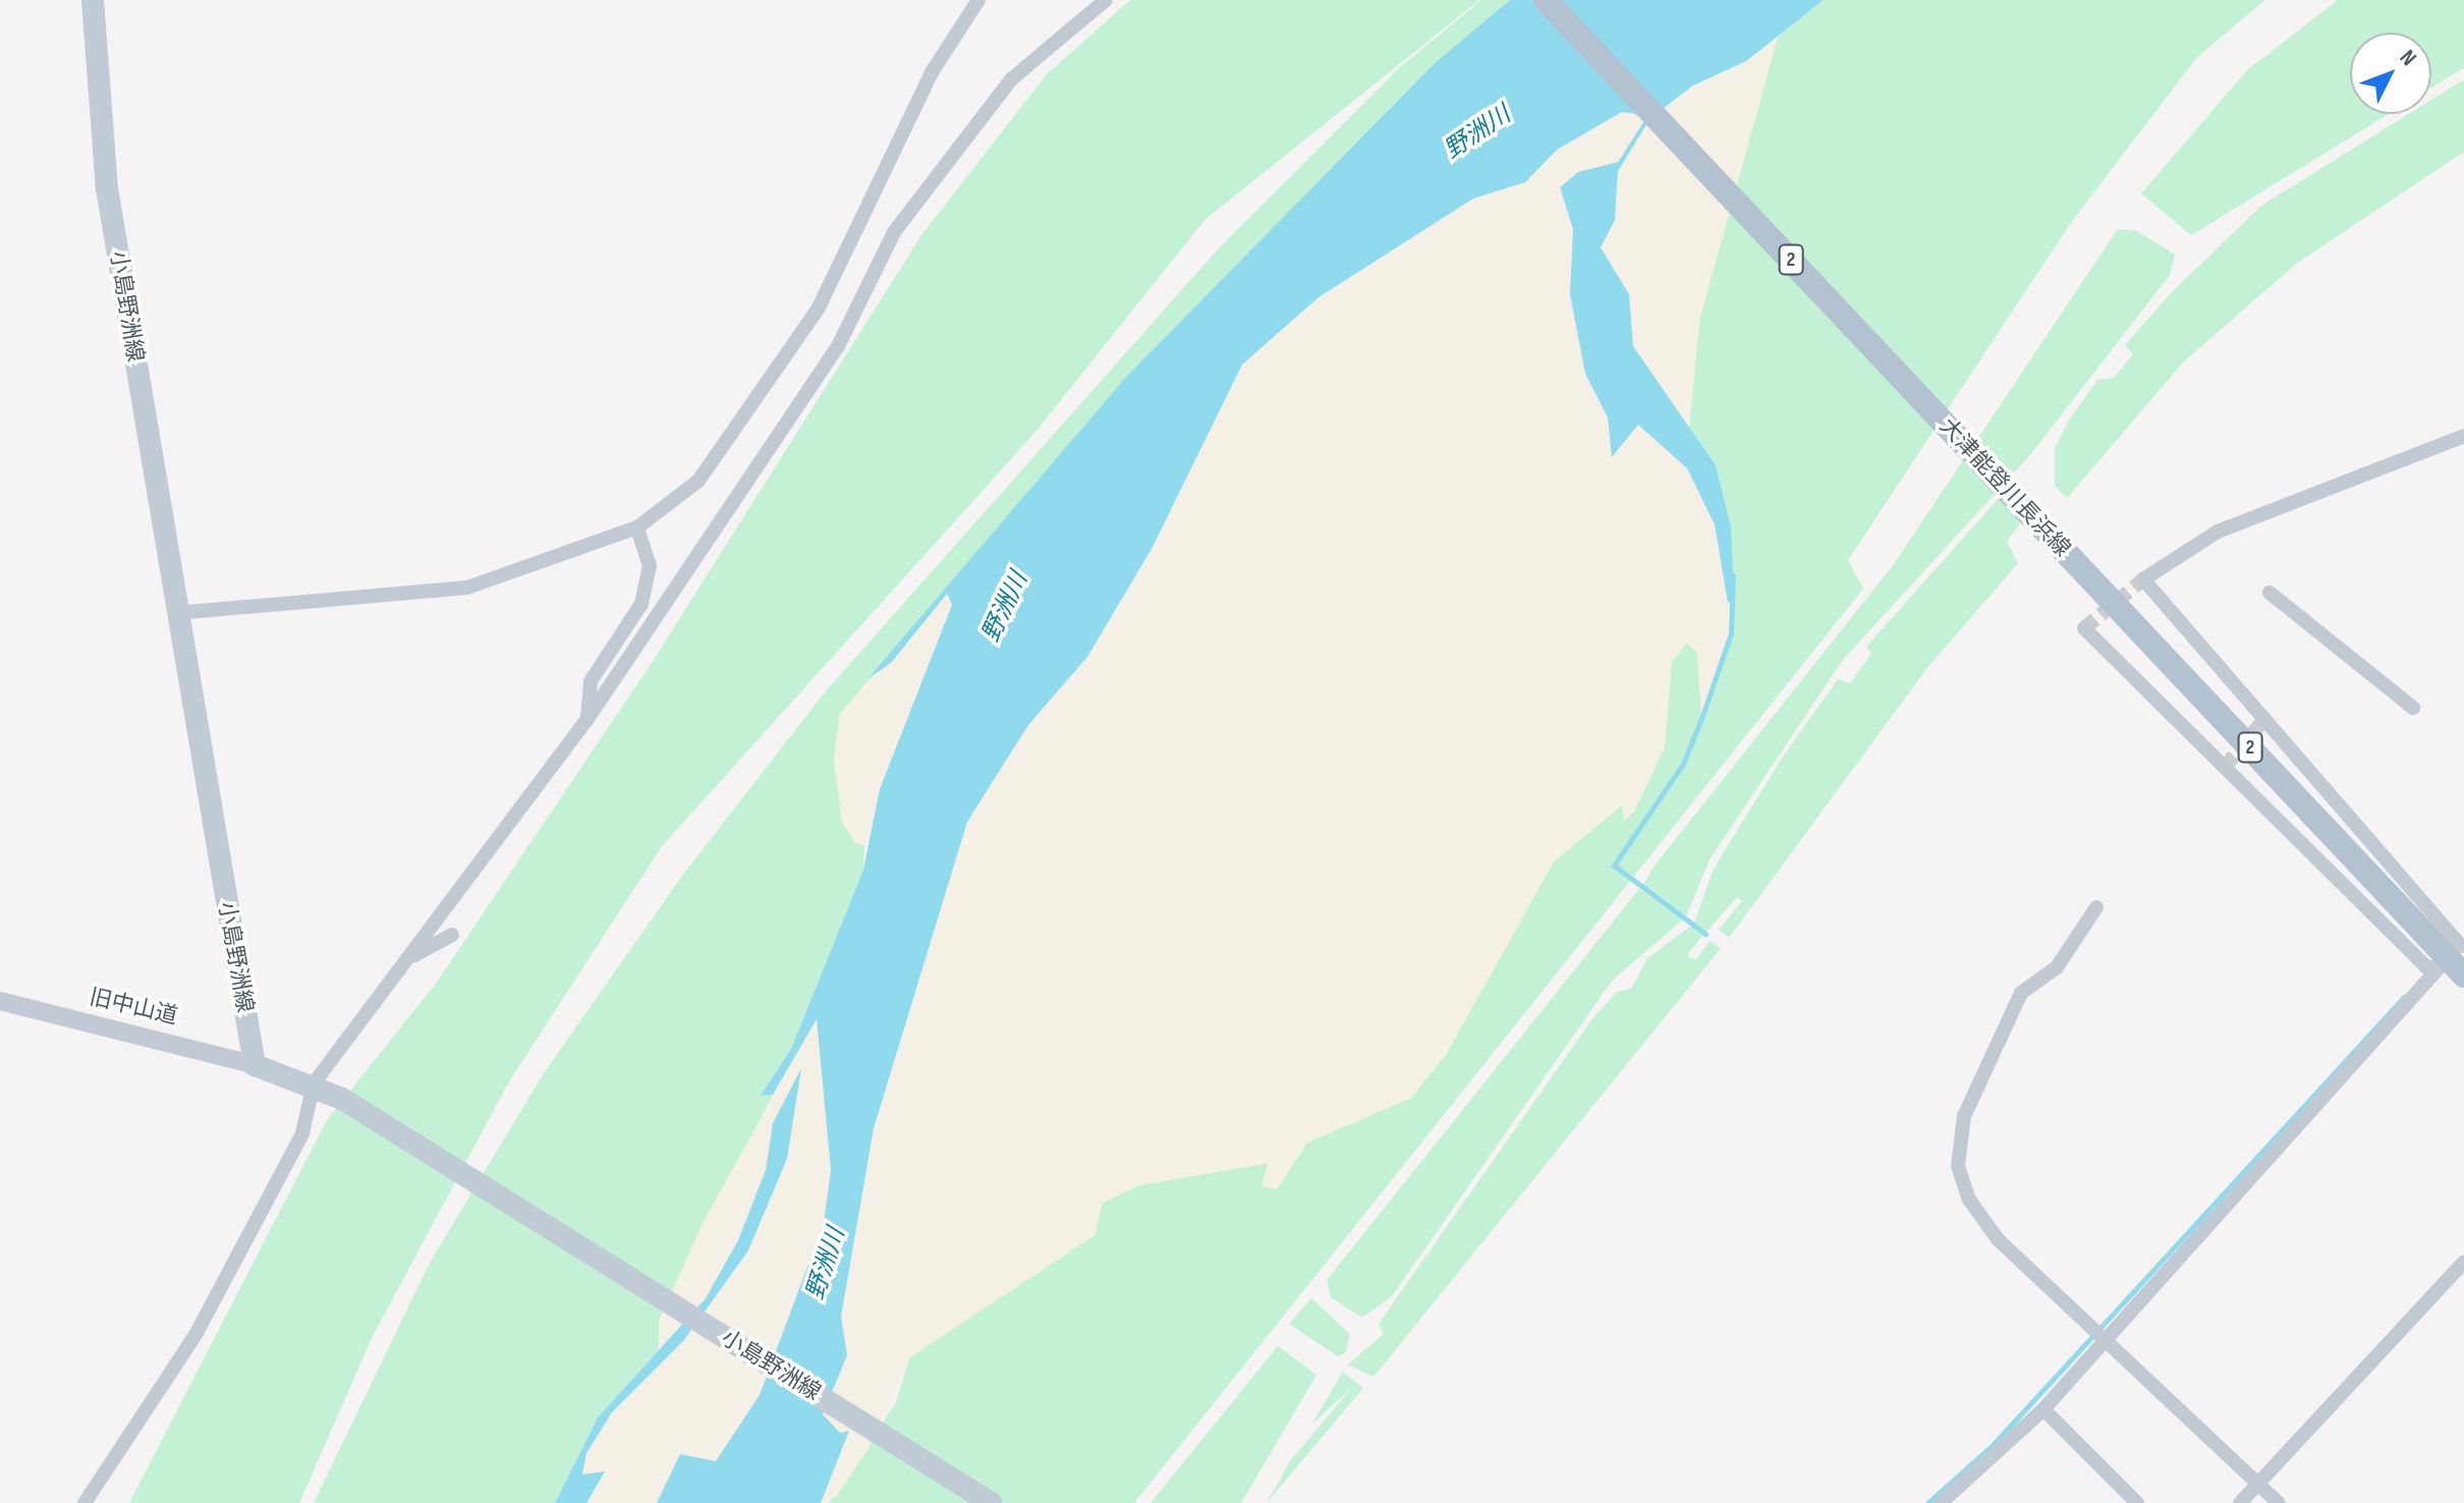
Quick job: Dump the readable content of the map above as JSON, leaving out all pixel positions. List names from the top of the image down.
{
  "streets": {
    "main road": ["2", "小島野洲線", "大津能登川長浜線"],
    "street": ["旧中山道"]
  },
  "crossings": [
    ["小島野洲線", "旧中山道"]
  ],
  "water": ["野洲川"],
  "north": "top right"
}
